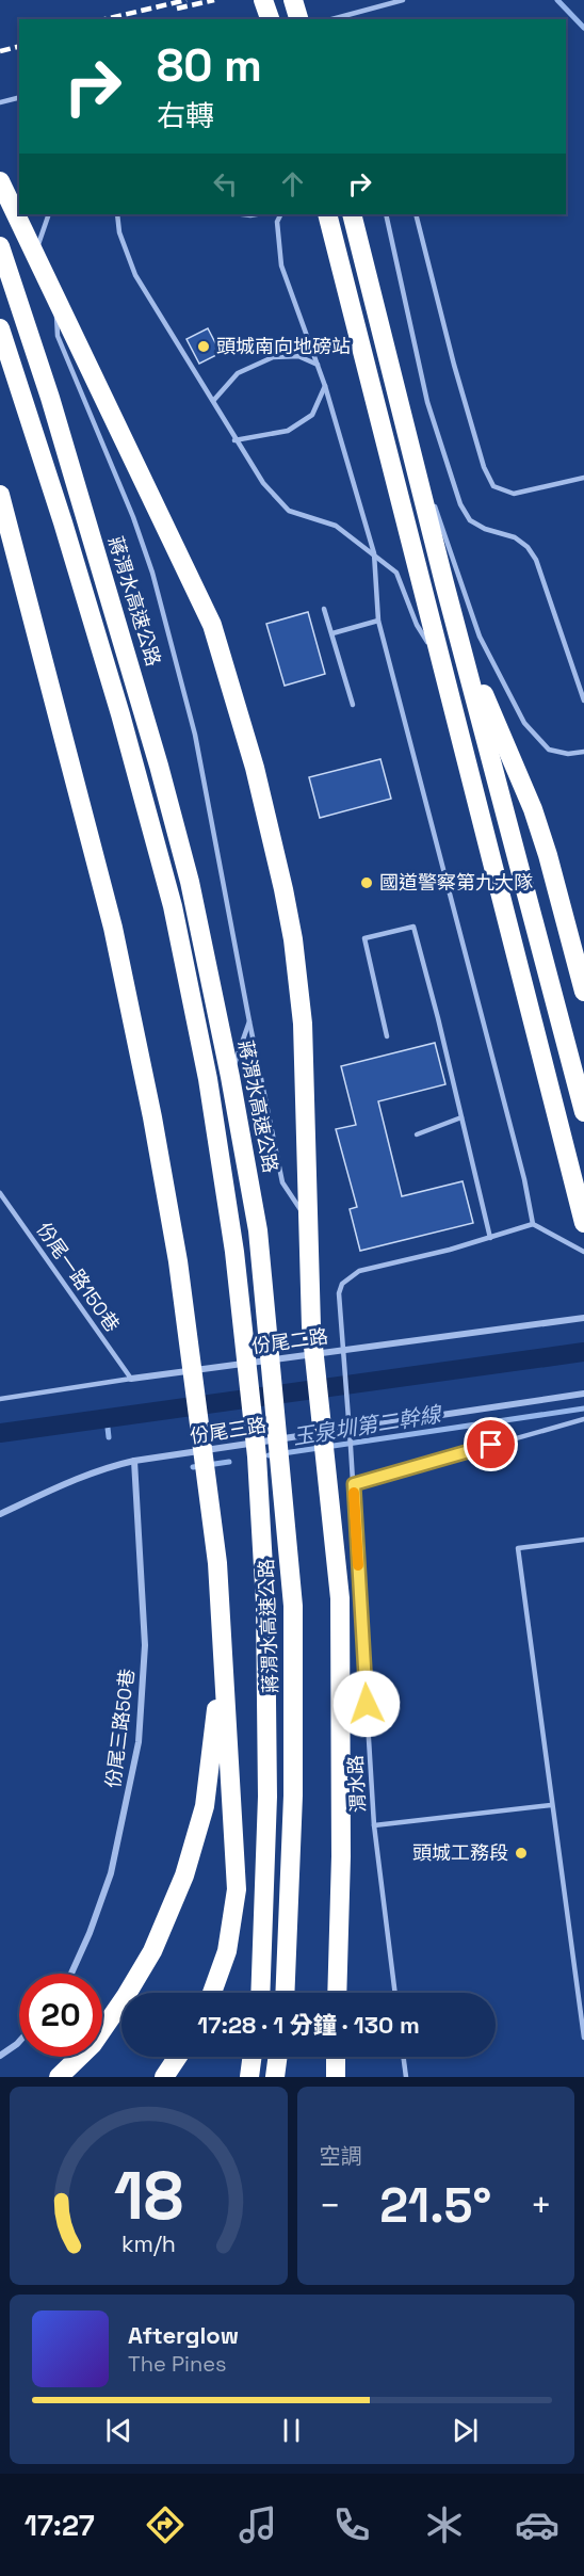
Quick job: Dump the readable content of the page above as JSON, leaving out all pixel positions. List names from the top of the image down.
{
  "streets": {
    "highway": ["蔣渭水高速公路"],
    "street": ["份尾二路", "份尾三路", "份尾三路50巷"],
    "lane": ["份尾一路150巷", "渭水路"]
  },
  "crossings": [
    ["份尾一路150巷", "份尾二路"],
    ["份尾三路", "份尾三路50巷"]
  ],
  "water": ["玉泉圳第二幹線"],
  "places": ["頭城南向地磅站", "國道警察第九大隊", "頭城工務段"],
  "page": {
    "turn": ["80 m", "右轉"],
    "limit": "20",
    "trip": "17:28 · 1 分鐘 · 130 m",
    "tile": "空調",
    "heat": ["−", "21.5°", "+"],
    "song": ["Afterglow", "The Pines"],
    "tabs": "17:27",
    "gauge": ["18", "km/h"]
  }
}
